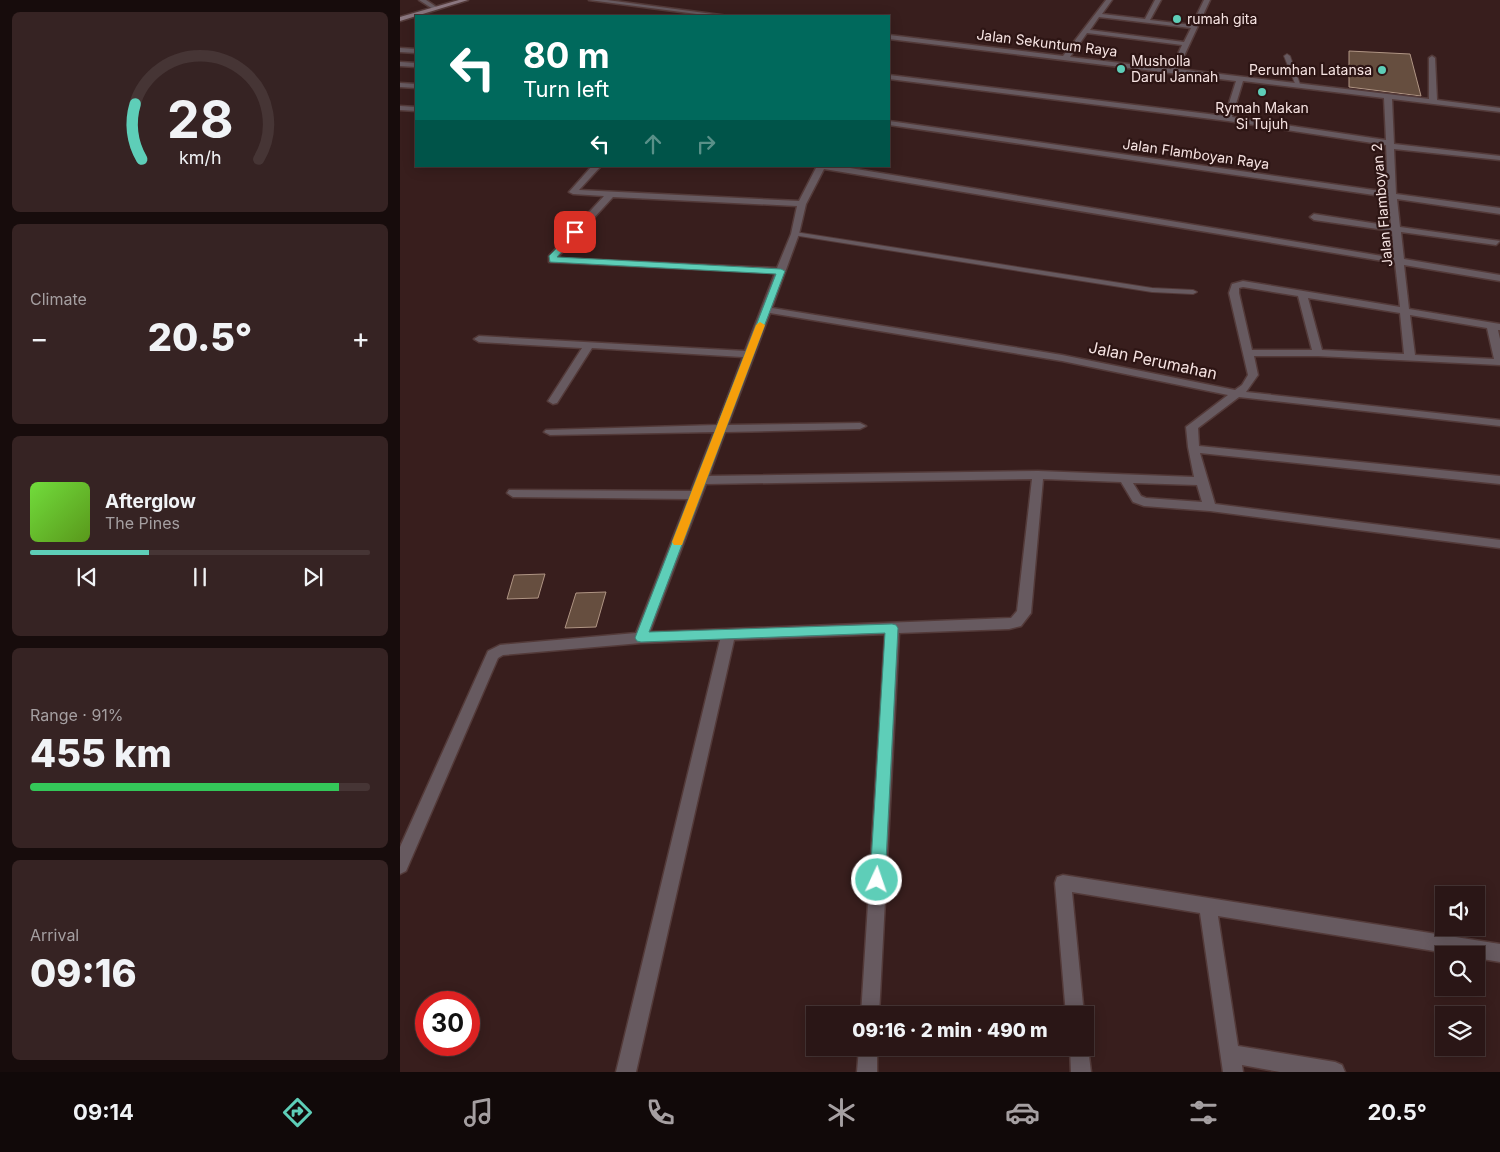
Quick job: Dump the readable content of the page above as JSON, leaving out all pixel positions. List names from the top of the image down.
{
  "streets": {
    "street": [
      "Jalan Sekuntum Raya",
      "Jalan Flamboyan Raya",
      "Jalan Flamboyan 2",
      "Jalan Perumahan"
    ]
  },
  "crossings": [
    ["Jalan Sekuntum Raya", "Jalan Flamboyan 2"],
    ["Jalan Flamboyan Raya", "Jalan Flamboyan 2"]
  ],
  "places": [
    "rumah gita",
    "Musholla Darul Jannah",
    "Perumhan Latansa",
    "Rymah Makan Si Tujuh"
  ],
  "page": {
    "turn": ["80 m", "Turn left"],
    "tile": [
      "Climate",
      ["Range · 91%", "455 km"],
      ["Arrival", "09:16"]
    ],
    "heat": ["−", "20.5°", "+"],
    "song": ["Afterglow", "The Pines"],
    "limit": "30",
    "trip": "09:16 · 2 min · 490 m",
    "tabs": ["09:14", "20.5°"],
    "gauge": ["28", "km/h"]
  }
}
